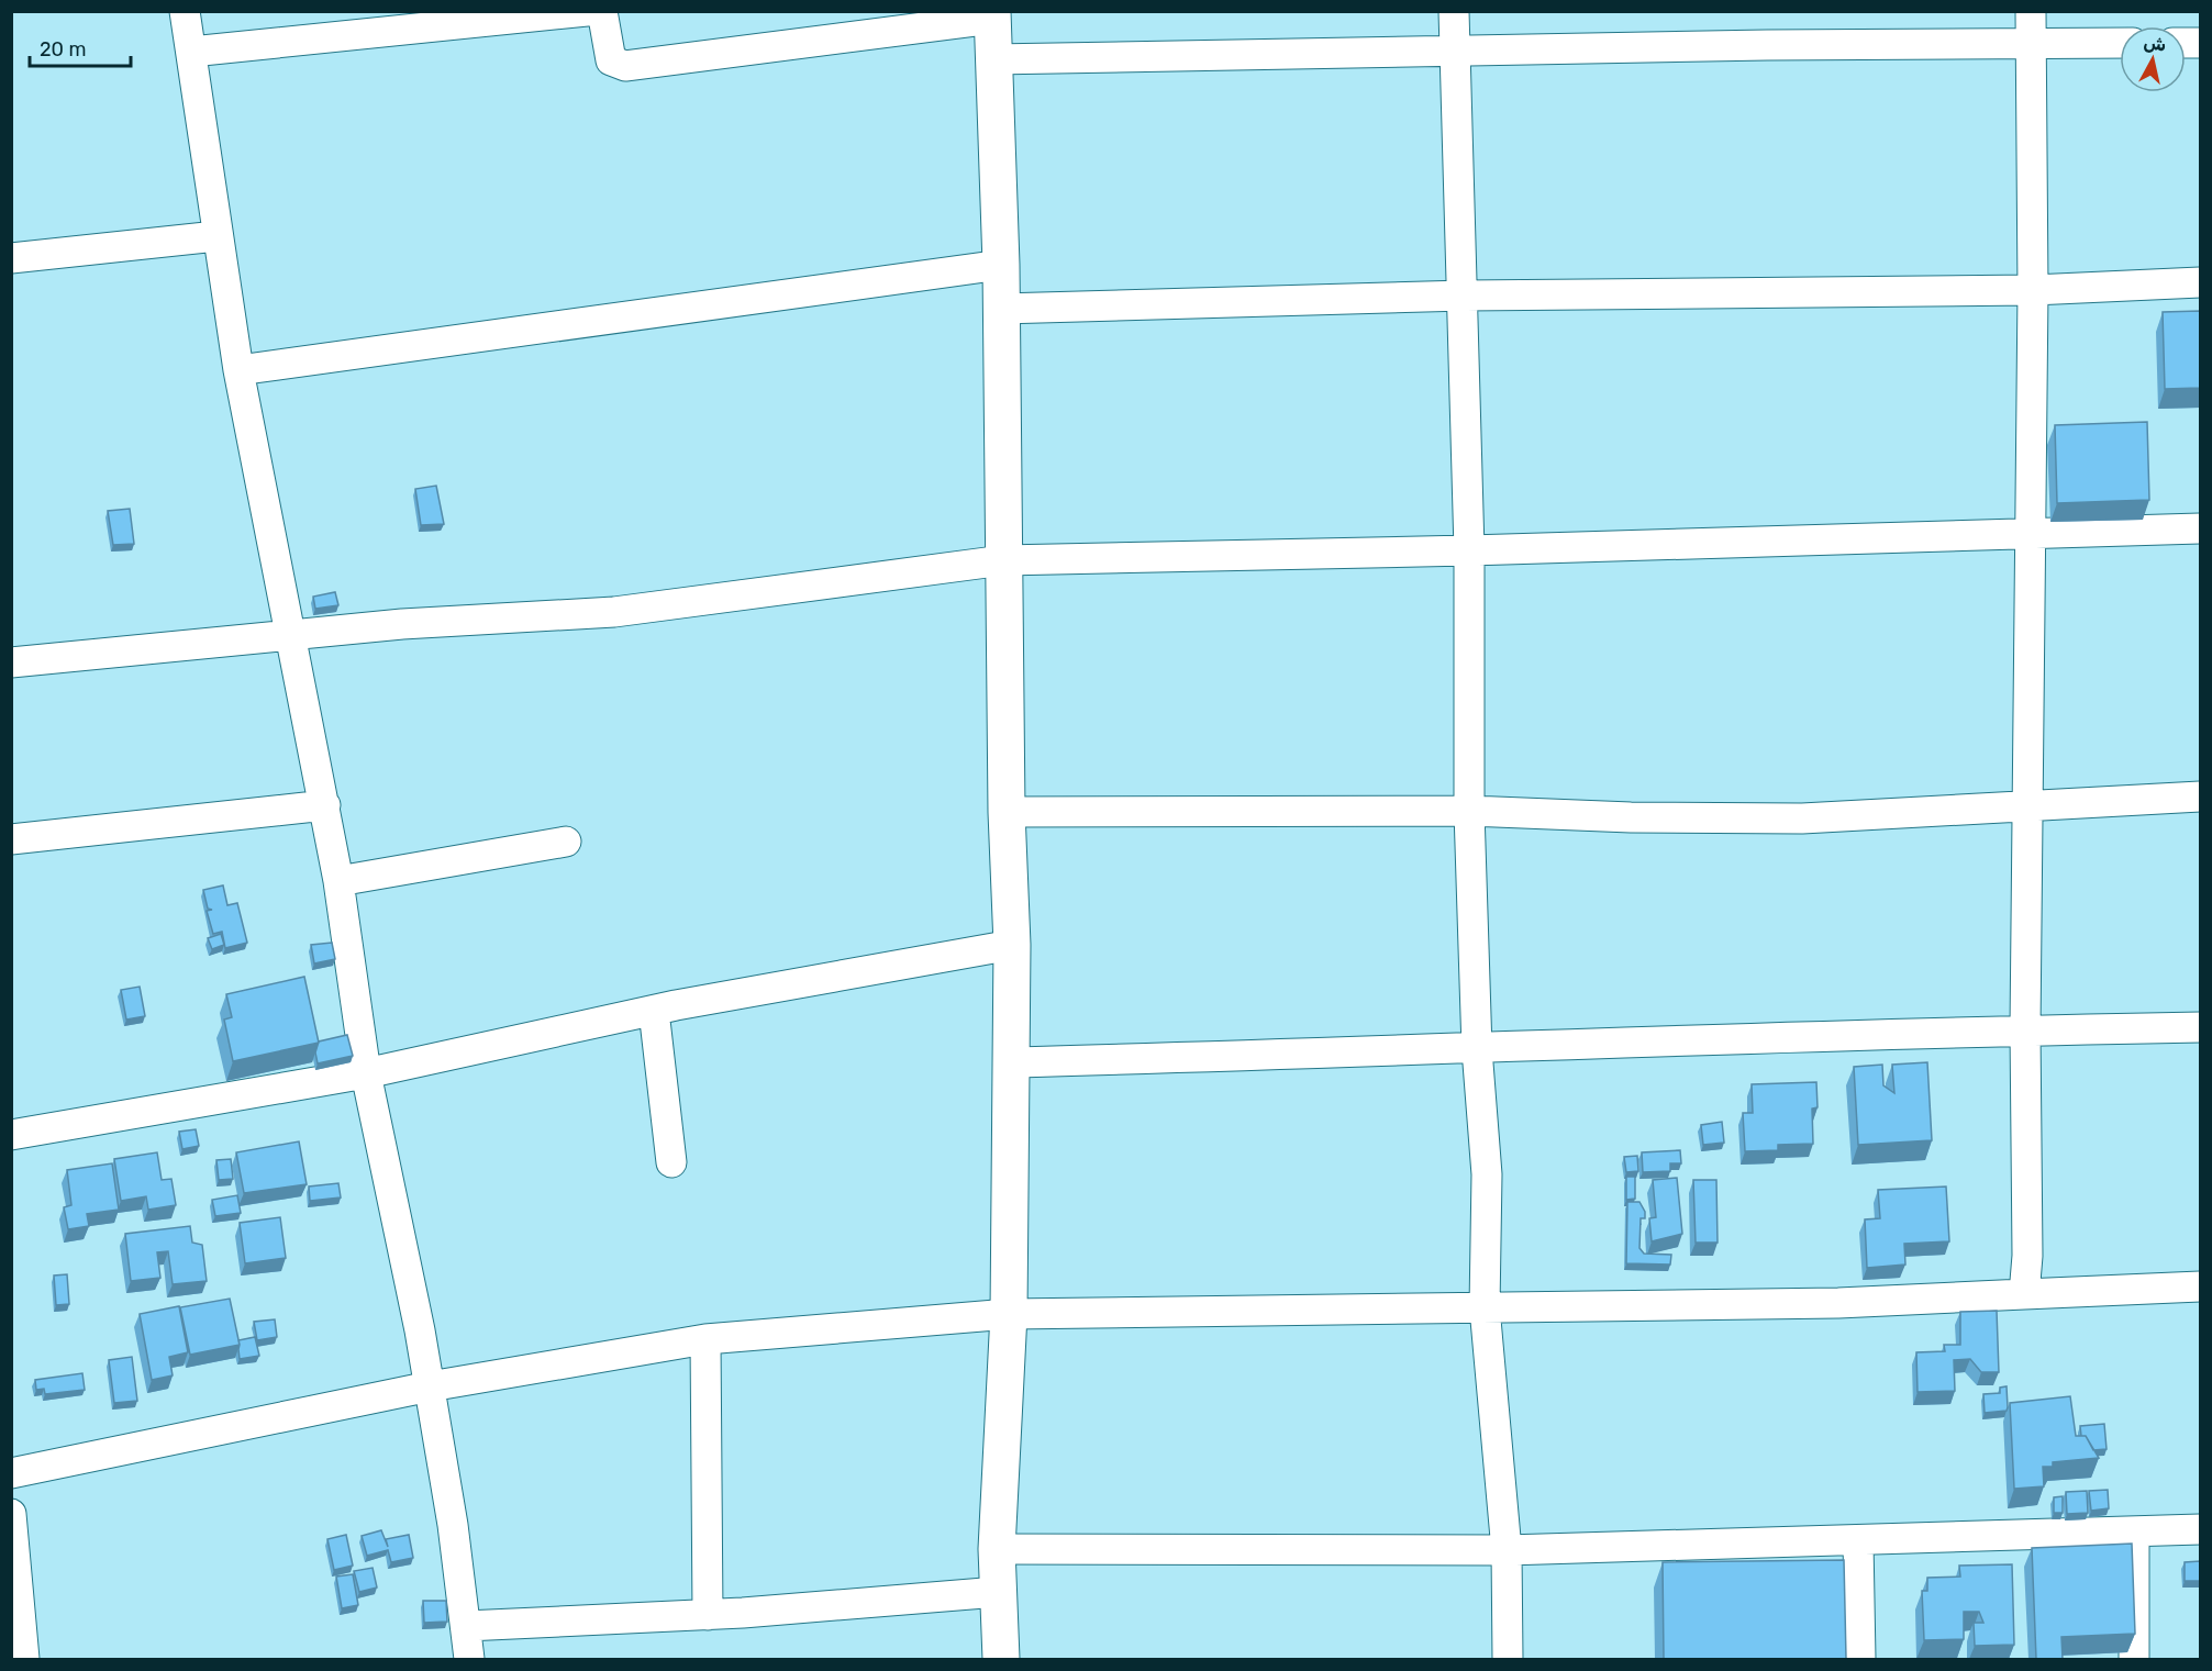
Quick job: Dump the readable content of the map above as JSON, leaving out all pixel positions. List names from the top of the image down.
{
  "scale_bar": "20 m",
  "north": "top"
}
